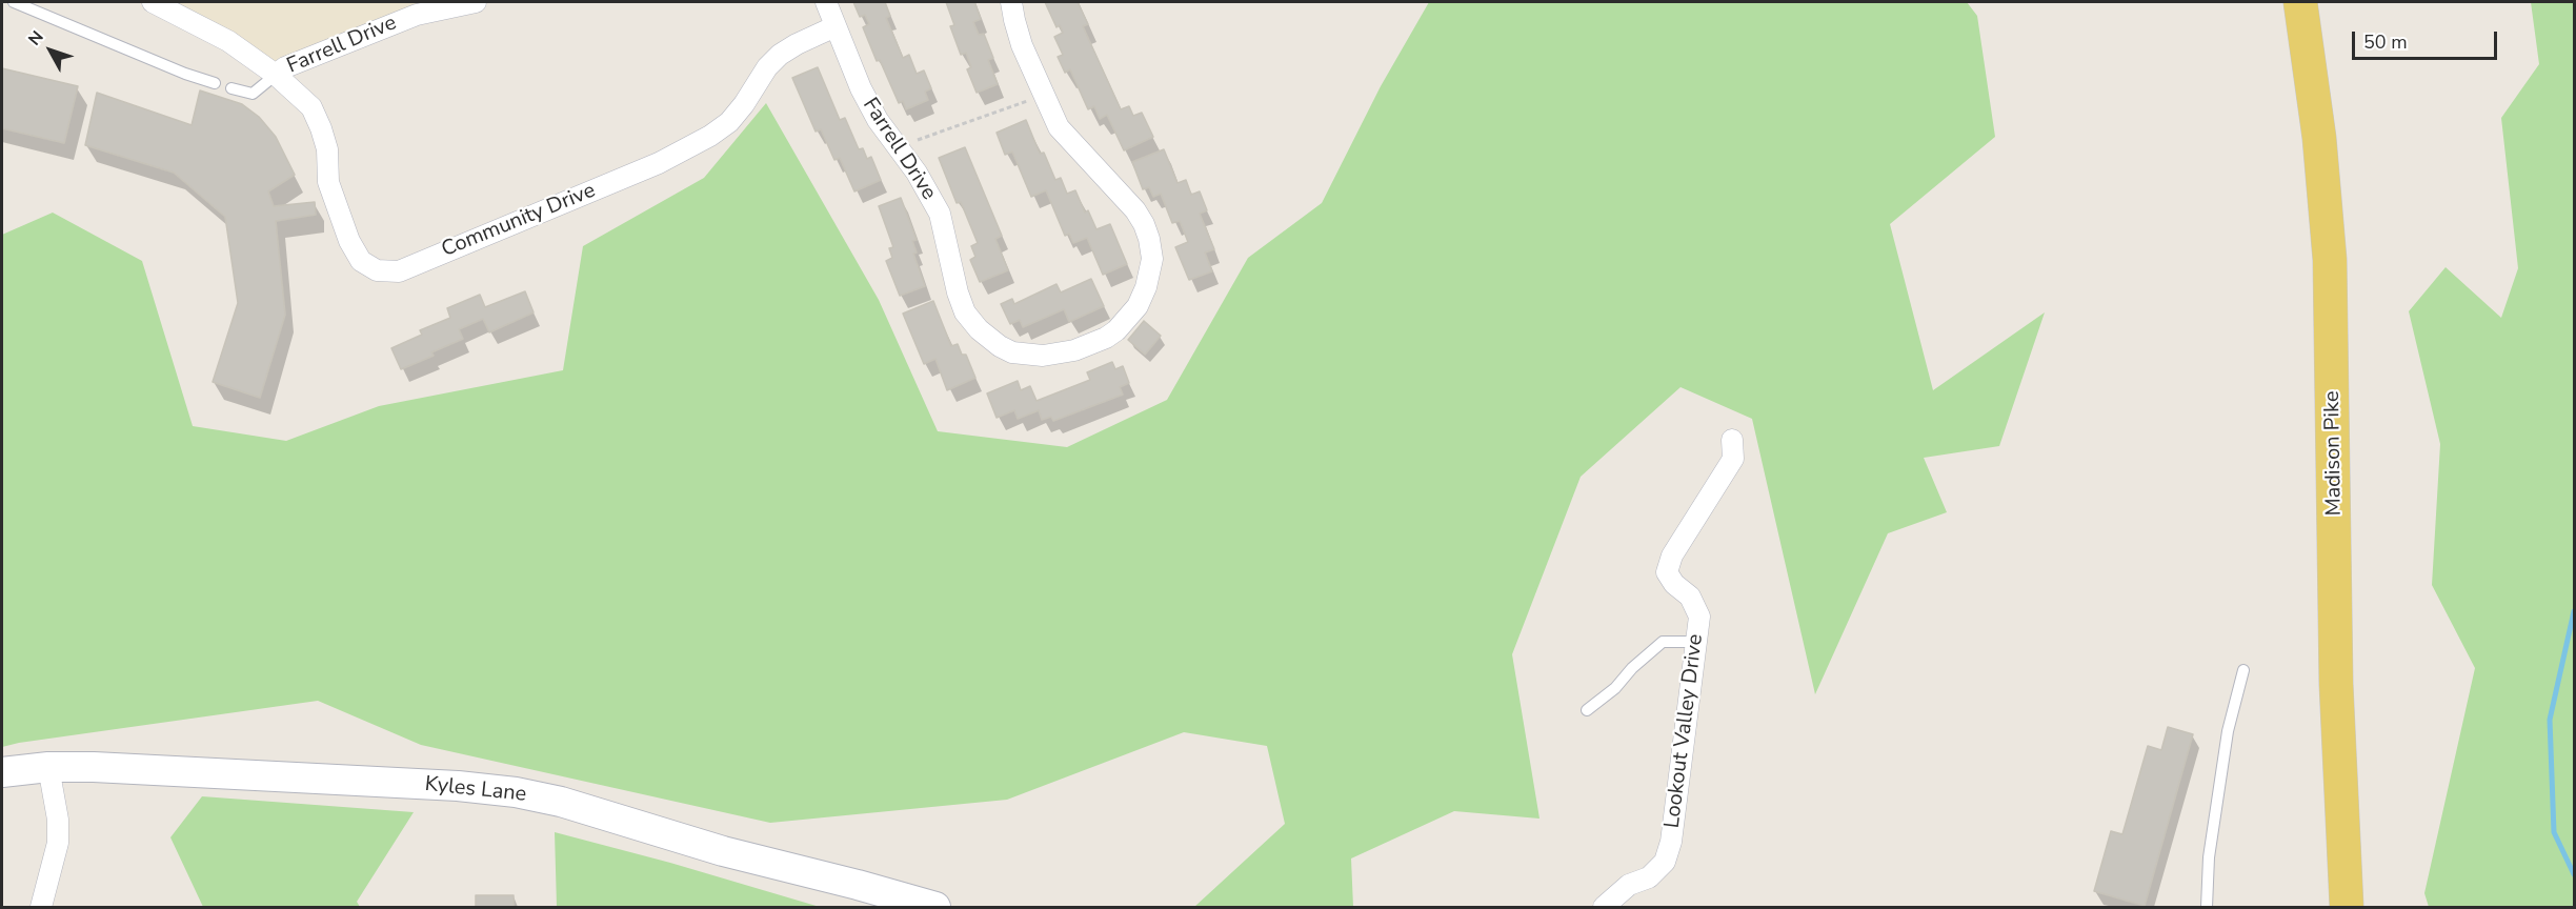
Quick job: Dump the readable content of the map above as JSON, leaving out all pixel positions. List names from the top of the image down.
{
  "streets": {
    "main road": ["Madison Pike", "Kyles Lane"],
    "street": ["Farrell Drive", "Community Drive", "Lookout Valley Drive"]
  },
  "crossings": [
    ["Farrell Drive", "Community Drive"]
  ],
  "scale_bar": "50 m",
  "north": "top left"
}
